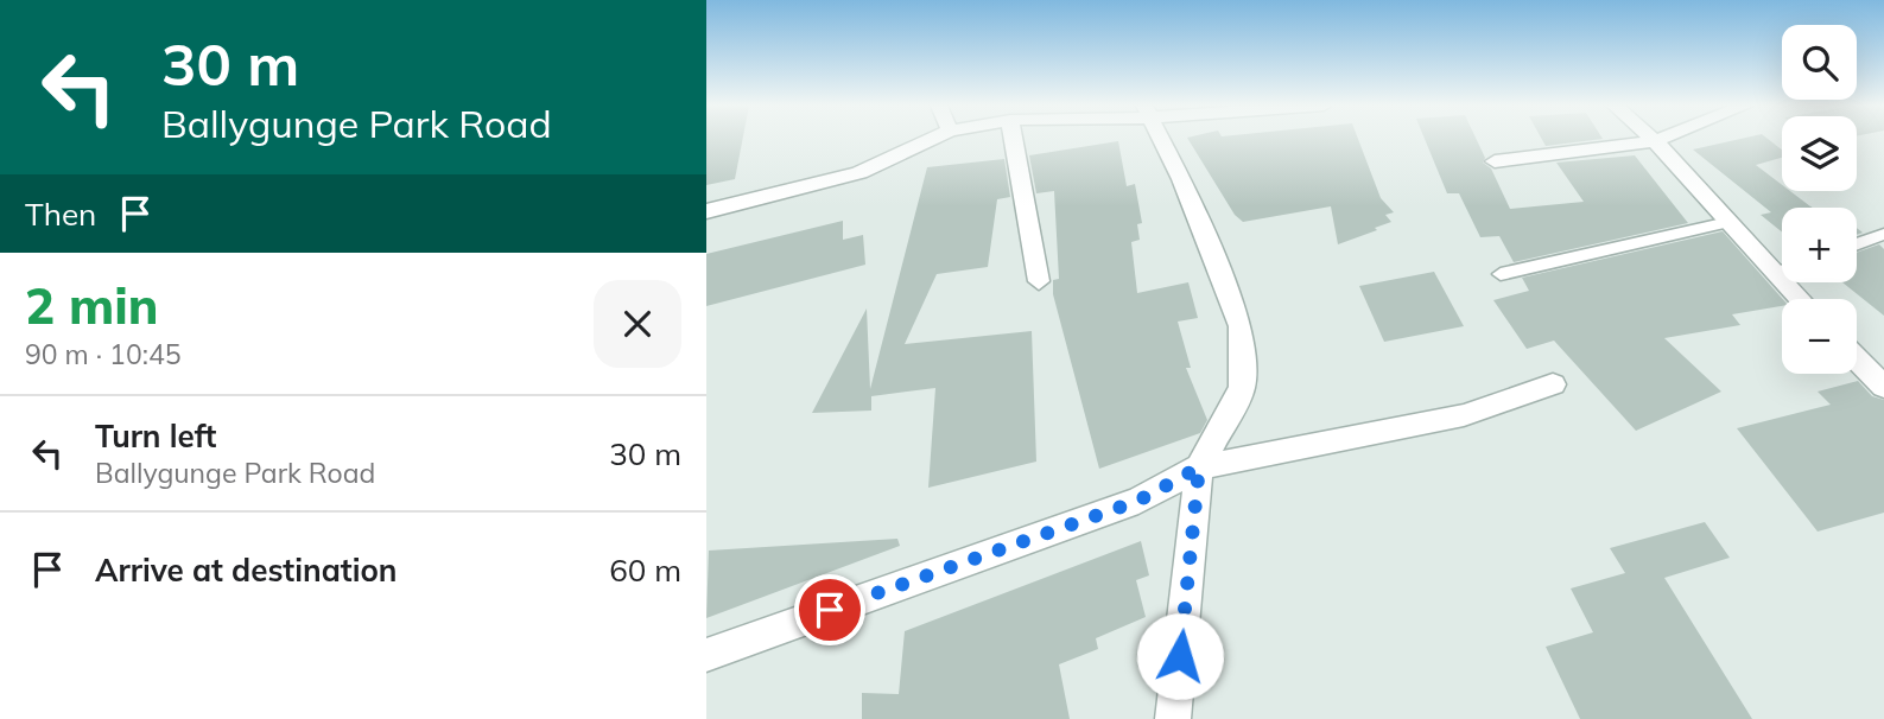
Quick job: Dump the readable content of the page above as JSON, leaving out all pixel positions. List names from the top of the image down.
{
  "page": {
    "turn": ["30 m", "Ballygunge Park Road"],
    "map_buttons": ["+", "−"],
    "then": "Then",
    "heading": ["2 min", "90 m · 10:45"],
    "list": [
      {
        "name": "Turn left",
        "note": "Ballygunge Park Road",
        "value": "30 m"
      },
      {
        "name": "Arrive at destination",
        "value": "60 m"
      }
    ]
  }
}
